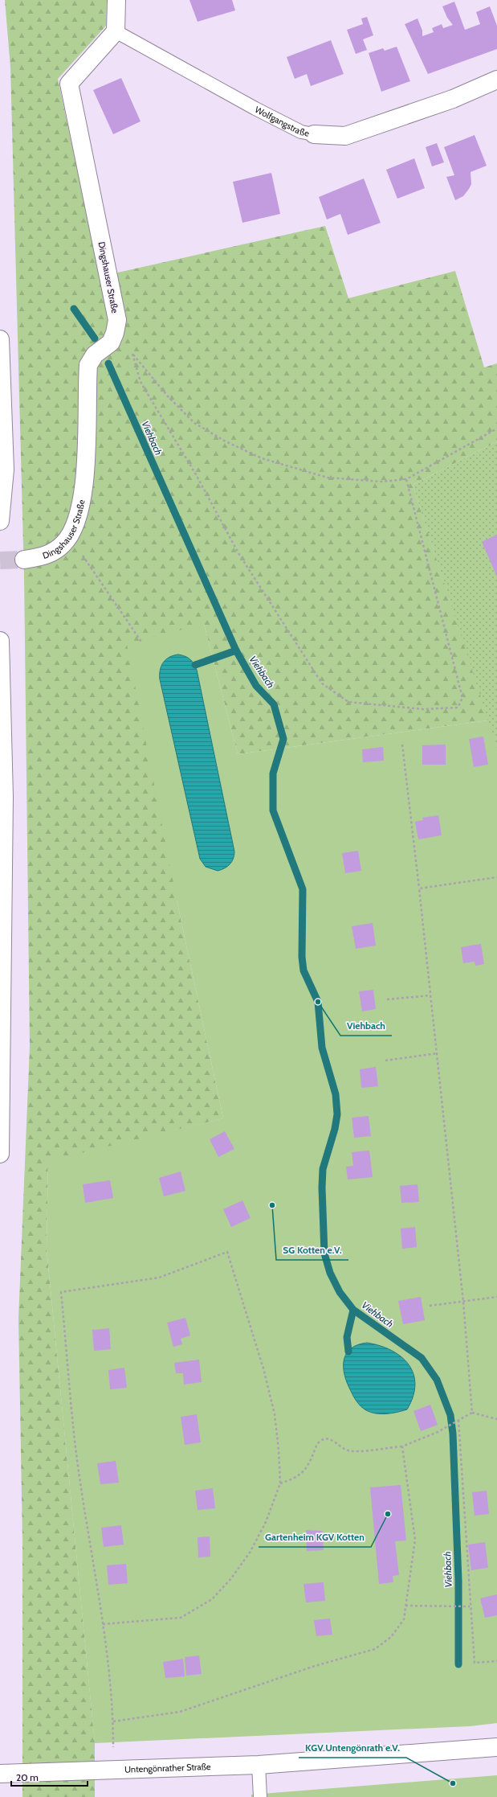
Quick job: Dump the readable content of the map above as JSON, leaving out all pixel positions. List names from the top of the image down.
{
  "streets": {
    "main road": ["Wolfgangstraße", "Dingshauser Straße", "Untengönrather Straße"]
  },
  "crossings": [
    ["Wolfgangstraße", "Dingshauser Straße"]
  ],
  "water": ["Viehbach"],
  "places": [
    "Viehbach",
    "SG Kotten e.V.",
    "Gartenheim KGV Kotten",
    "KGV Untengönrath e.V."
  ],
  "scale_bar": "20 m"
}
